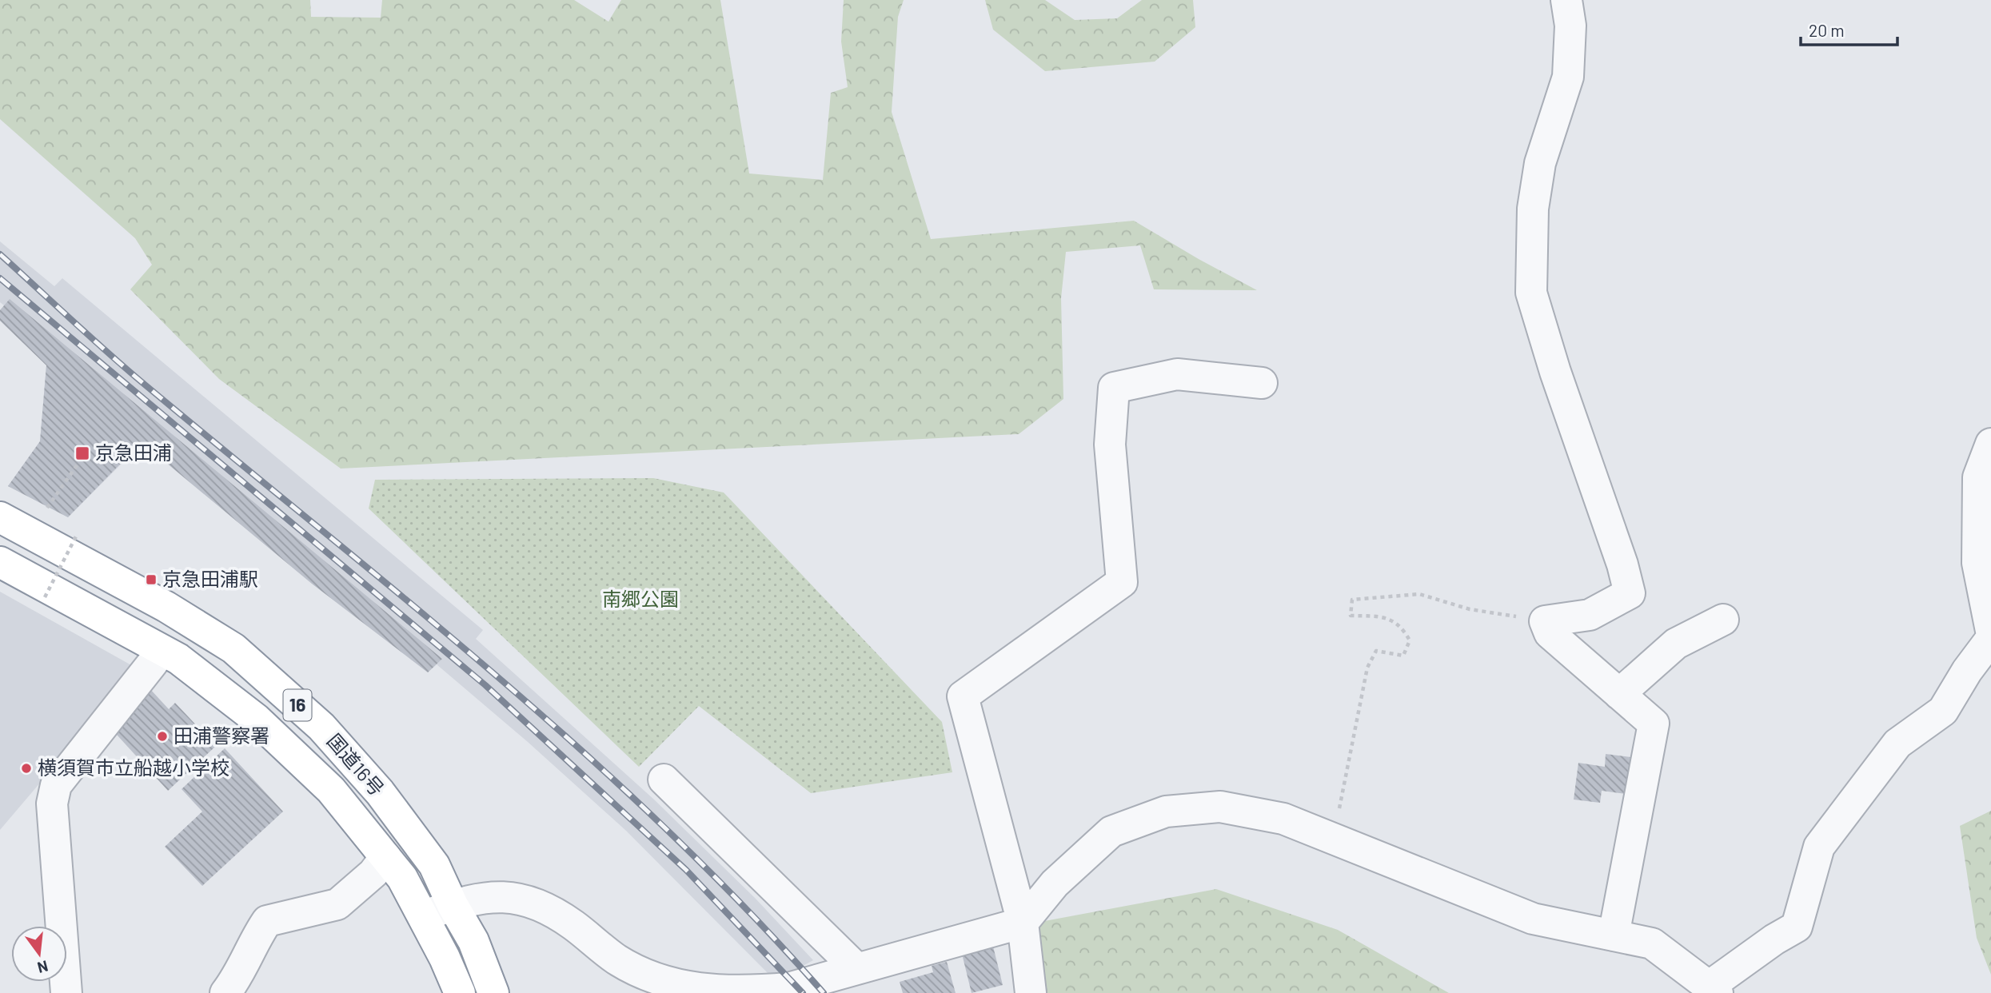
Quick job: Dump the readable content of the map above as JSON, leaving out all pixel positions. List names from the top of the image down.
{
  "streets": {
    "highway": ["16", "国道16号"]
  },
  "parks": ["南郷公園"],
  "places": {
    "transit": ["京急田浦", "京急田浦駅"],
    "other": ["田浦警察署", "横須賀市立船越小学校"]
  },
  "scale_bar": "20 m",
  "north": "bottom"
}
